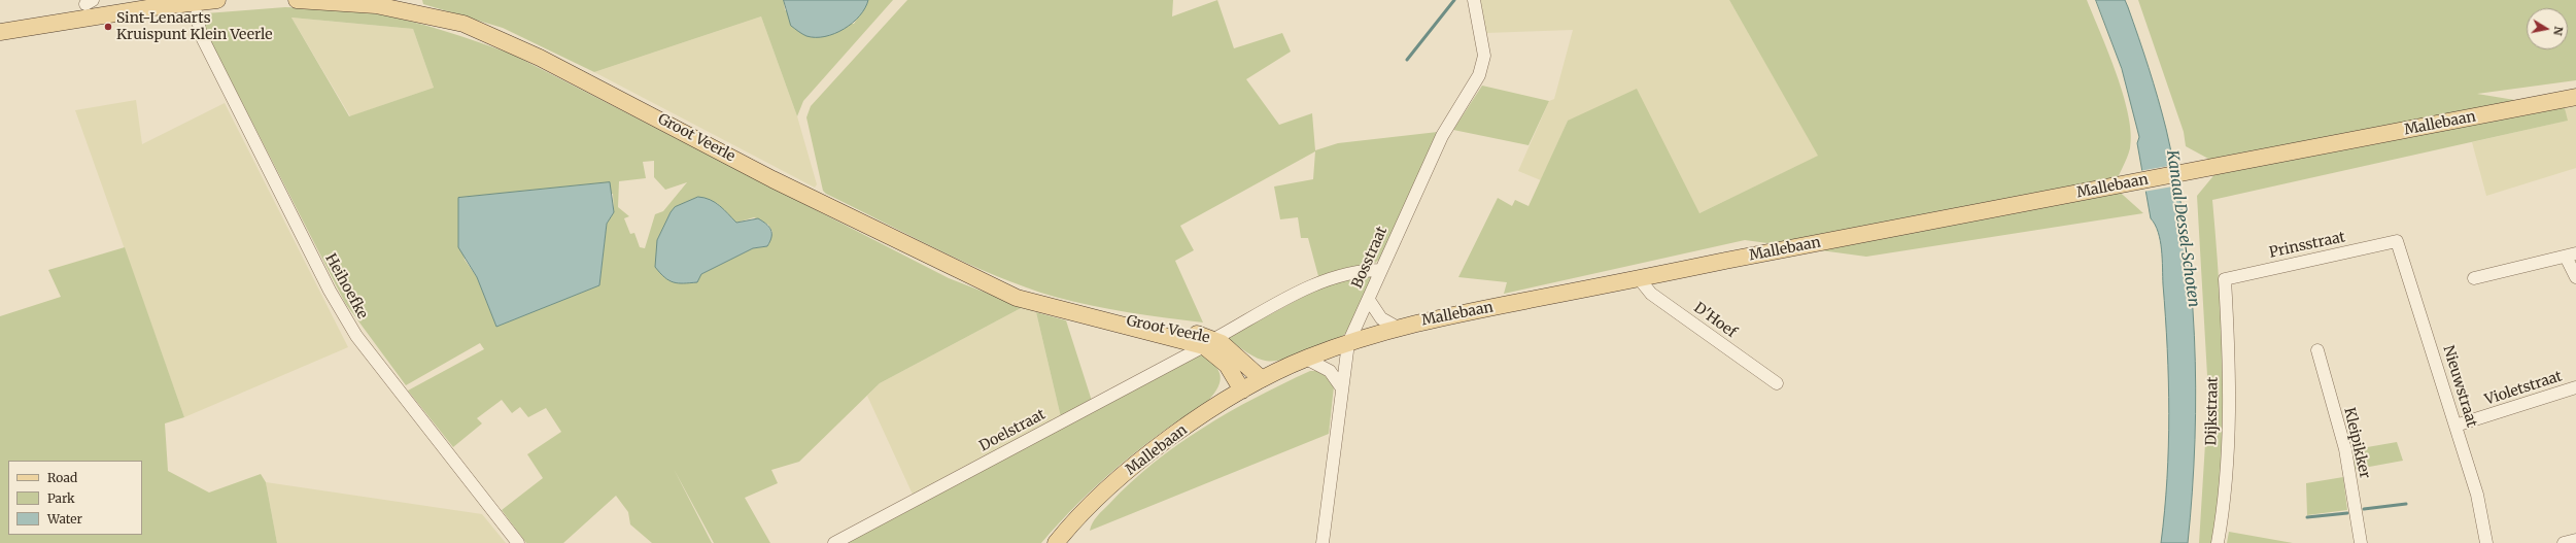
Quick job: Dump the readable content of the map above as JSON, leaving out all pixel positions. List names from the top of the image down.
{
  "streets": {
    "main road": ["Mallebaan", "Groot Veerle"],
    "street": [
      "Prinsstraat",
      "Bosstraat",
      "Heihoefke",
      "D'Hoef",
      "Nieuwstraat",
      "Violetstraat",
      "Dijkstraat",
      "Doelstraat",
      "Kleipikker"
    ]
  },
  "crossings": [
    ["Mallebaan", "Groot Veerle"],
    ["Mallebaan", "Bosstraat"],
    ["Mallebaan", "D'Hoef"],
    ["Groot Veerle", "Doelstraat"],
    ["Prinsstraat", "Nieuwstraat"],
    ["Prinsstraat", "Dijkstraat"],
    ["Bosstraat", "Doelstraat"],
    ["Nieuwstraat", "Violetstraat"]
  ],
  "water": ["Kanaal Dessel-Schoten"],
  "places": ["Sint-Lenaarts Kruispunt Klein Veerle"],
  "legend": ["Road", "Park", "Water"],
  "north": "right"
}
